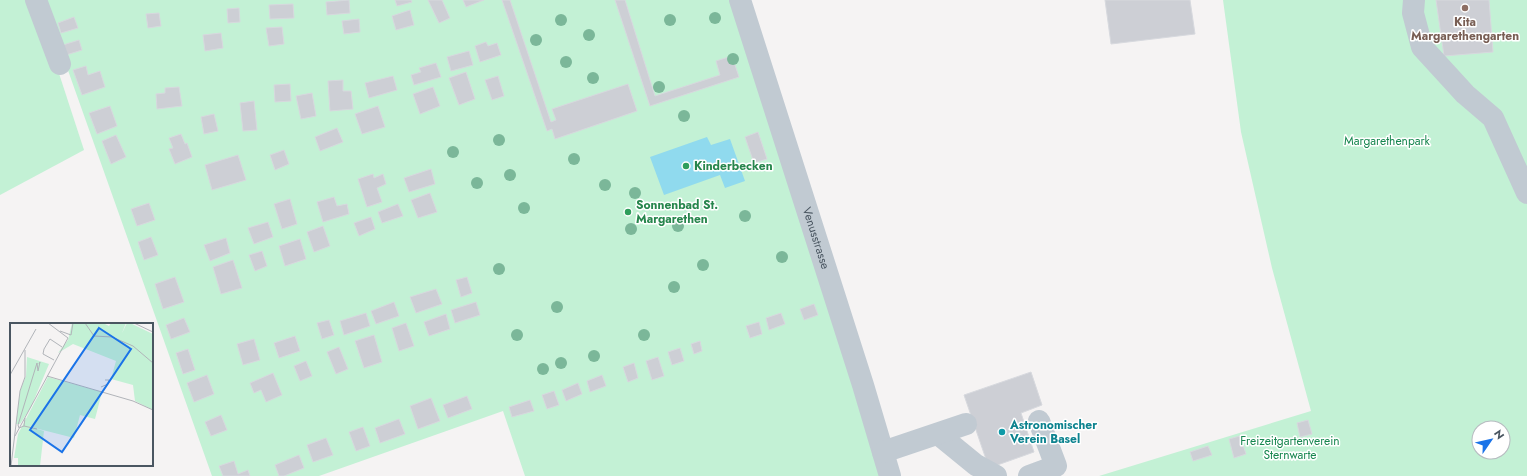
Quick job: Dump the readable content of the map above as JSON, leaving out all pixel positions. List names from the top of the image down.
{
  "streets": {
    "lane": ["Venusstrasse"]
  },
  "parks": ["Margarethenpark", "Freizeitgartenverein Sternwarte"],
  "places": [
    "Kita Margarethengarten",
    "Kinderbecken",
    "Sonnenbad St. Margarethen",
    "Astronomischer Verein Basel"
  ],
  "north": "top right"
}
